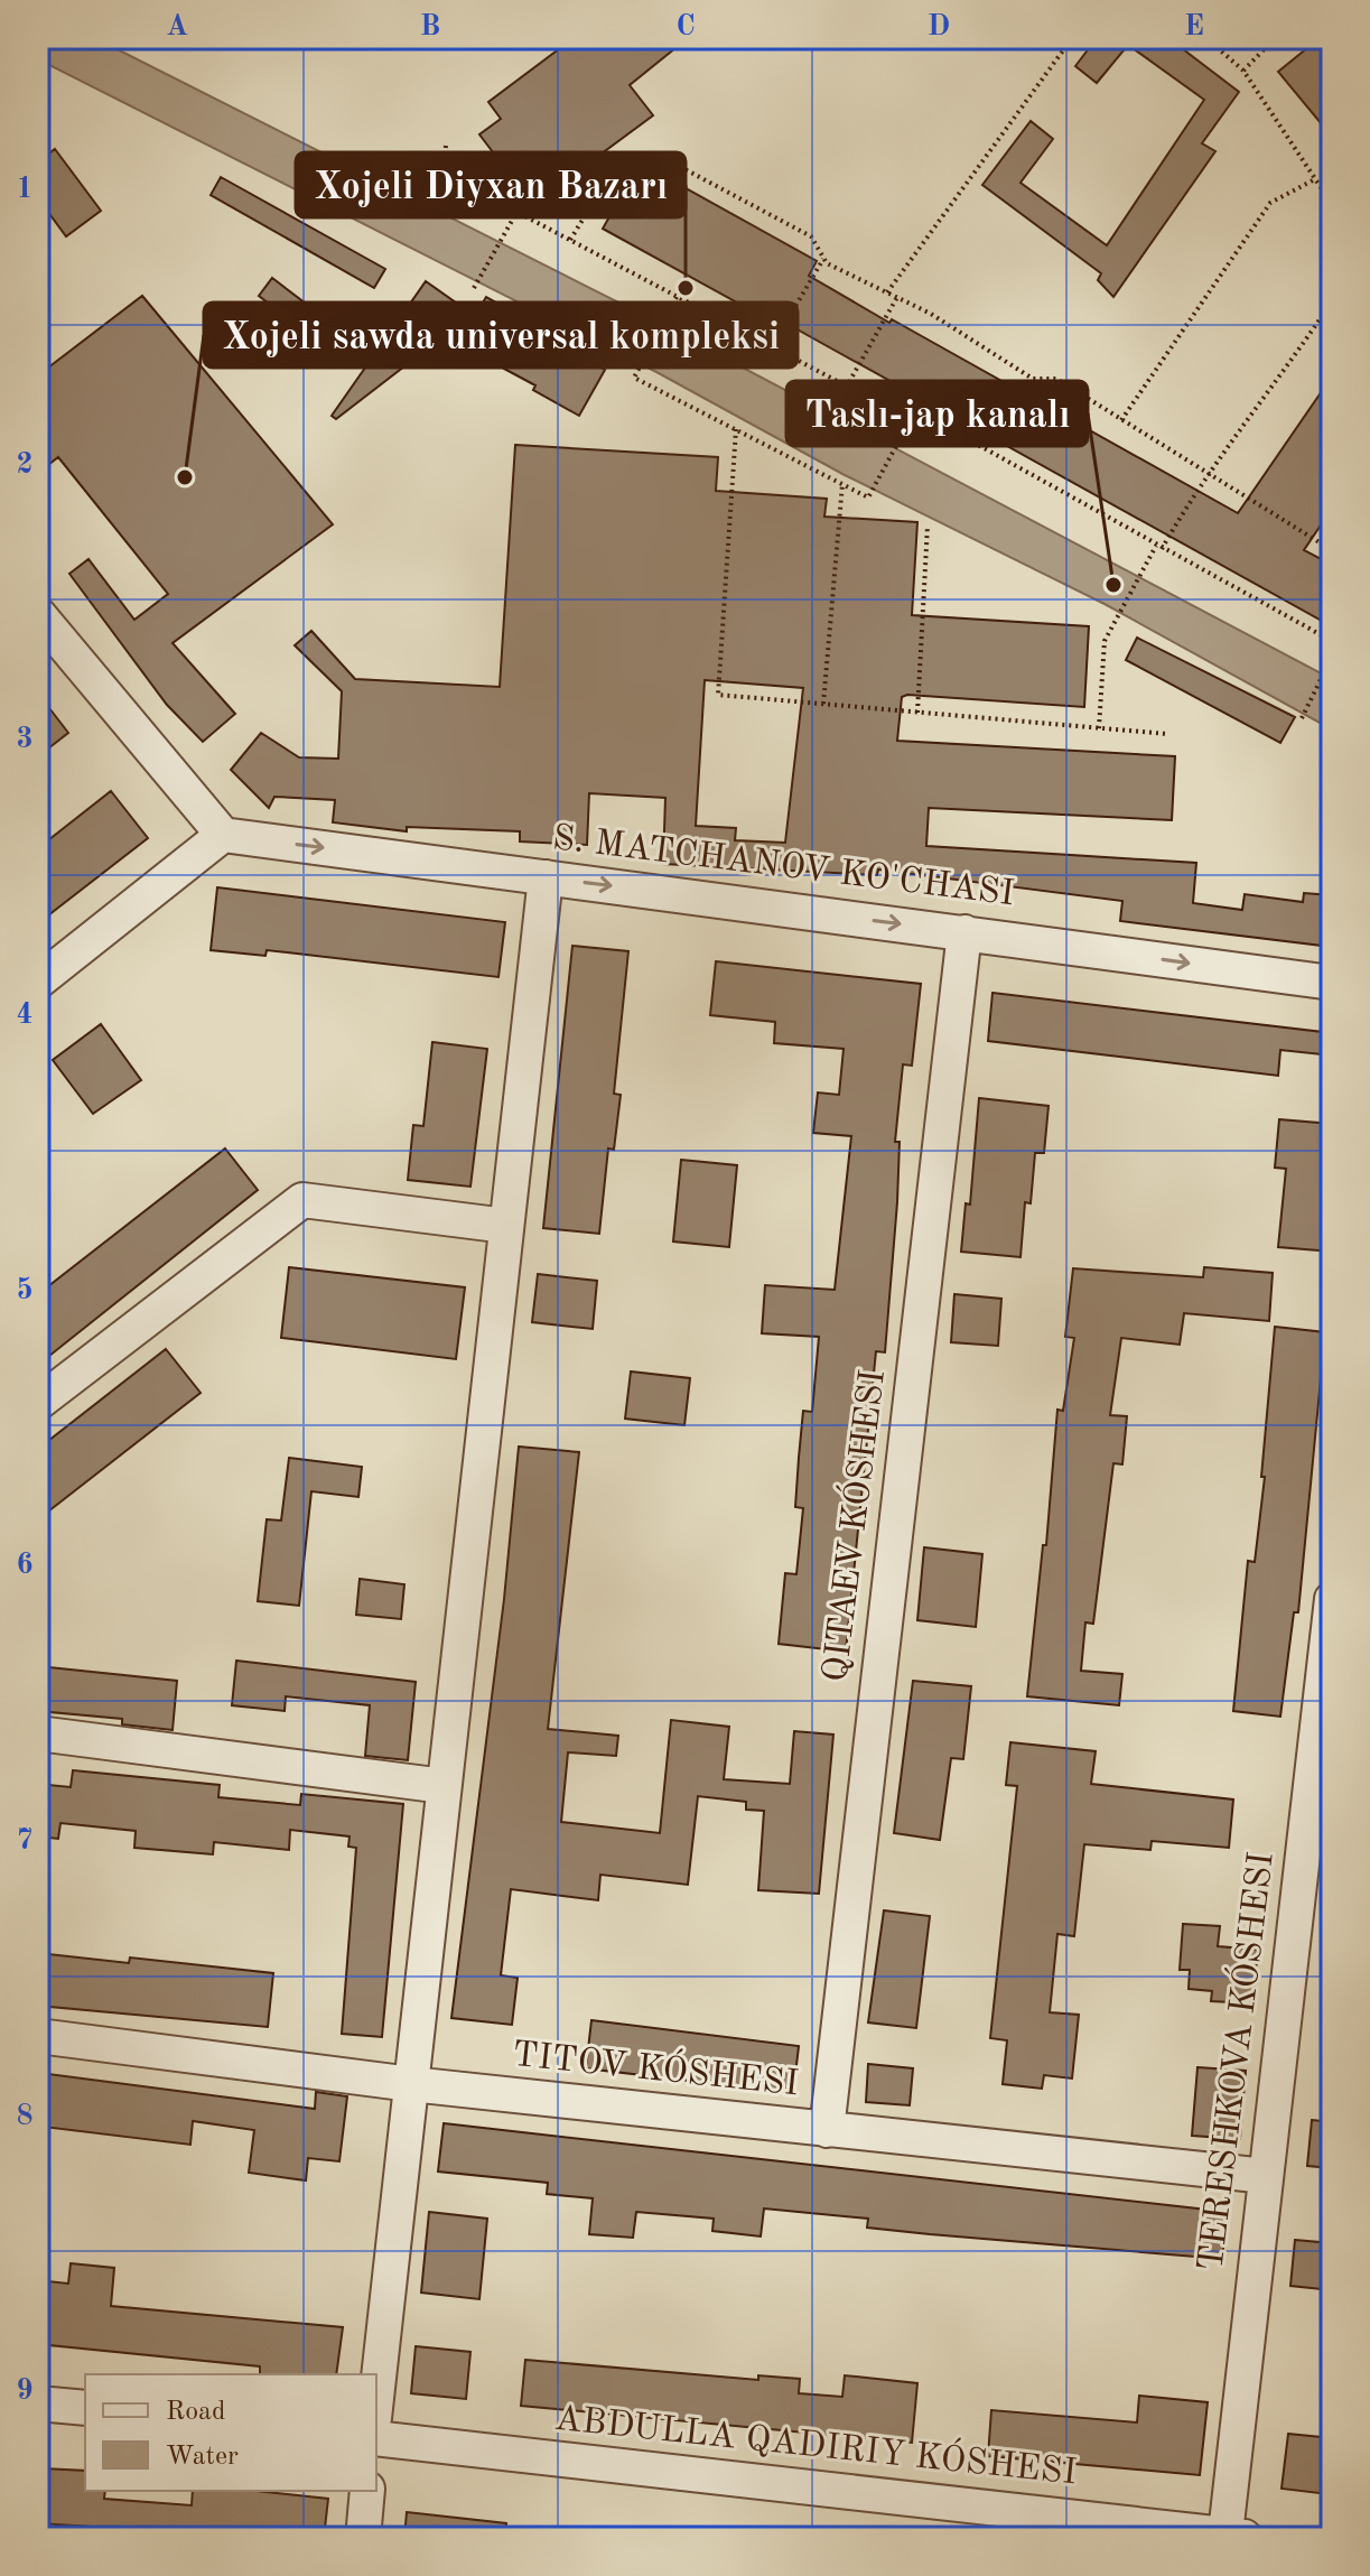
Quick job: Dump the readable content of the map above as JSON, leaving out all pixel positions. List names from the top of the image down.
{
  "streets": {
    "street": [
      "S. MATCHANOV KO'CHASI",
      "QITAEV KÓSHESI",
      "TERESHKOVA KÓSHESI",
      "TITOV KÓSHESI"
    ]
  },
  "crossings": [
    ["S. MATCHANOV KO'CHASI", "QITAEV KÓSHESI"],
    ["QITAEV KÓSHESI", "TITOV KÓSHESI"],
    ["TERESHKOVA KÓSHESI", "TITOV KÓSHESI"]
  ],
  "one_way": ["S. MATCHANOV KO'CHASI"],
  "places": ["Xojeli Diyxan Bazarı", "Xojeli sawda universal kompleksi", "Taslı-jap kanalı"],
  "legend": ["Road", "Water"],
  "grid": {
    "columns": [
      "A",
      "B",
      "C",
      "D",
      "E"
    ],
    "rows": [
      "1",
      "2",
      "3",
      "4",
      "5",
      "6",
      "7",
      "8",
      "9"
    ]
  }
}
